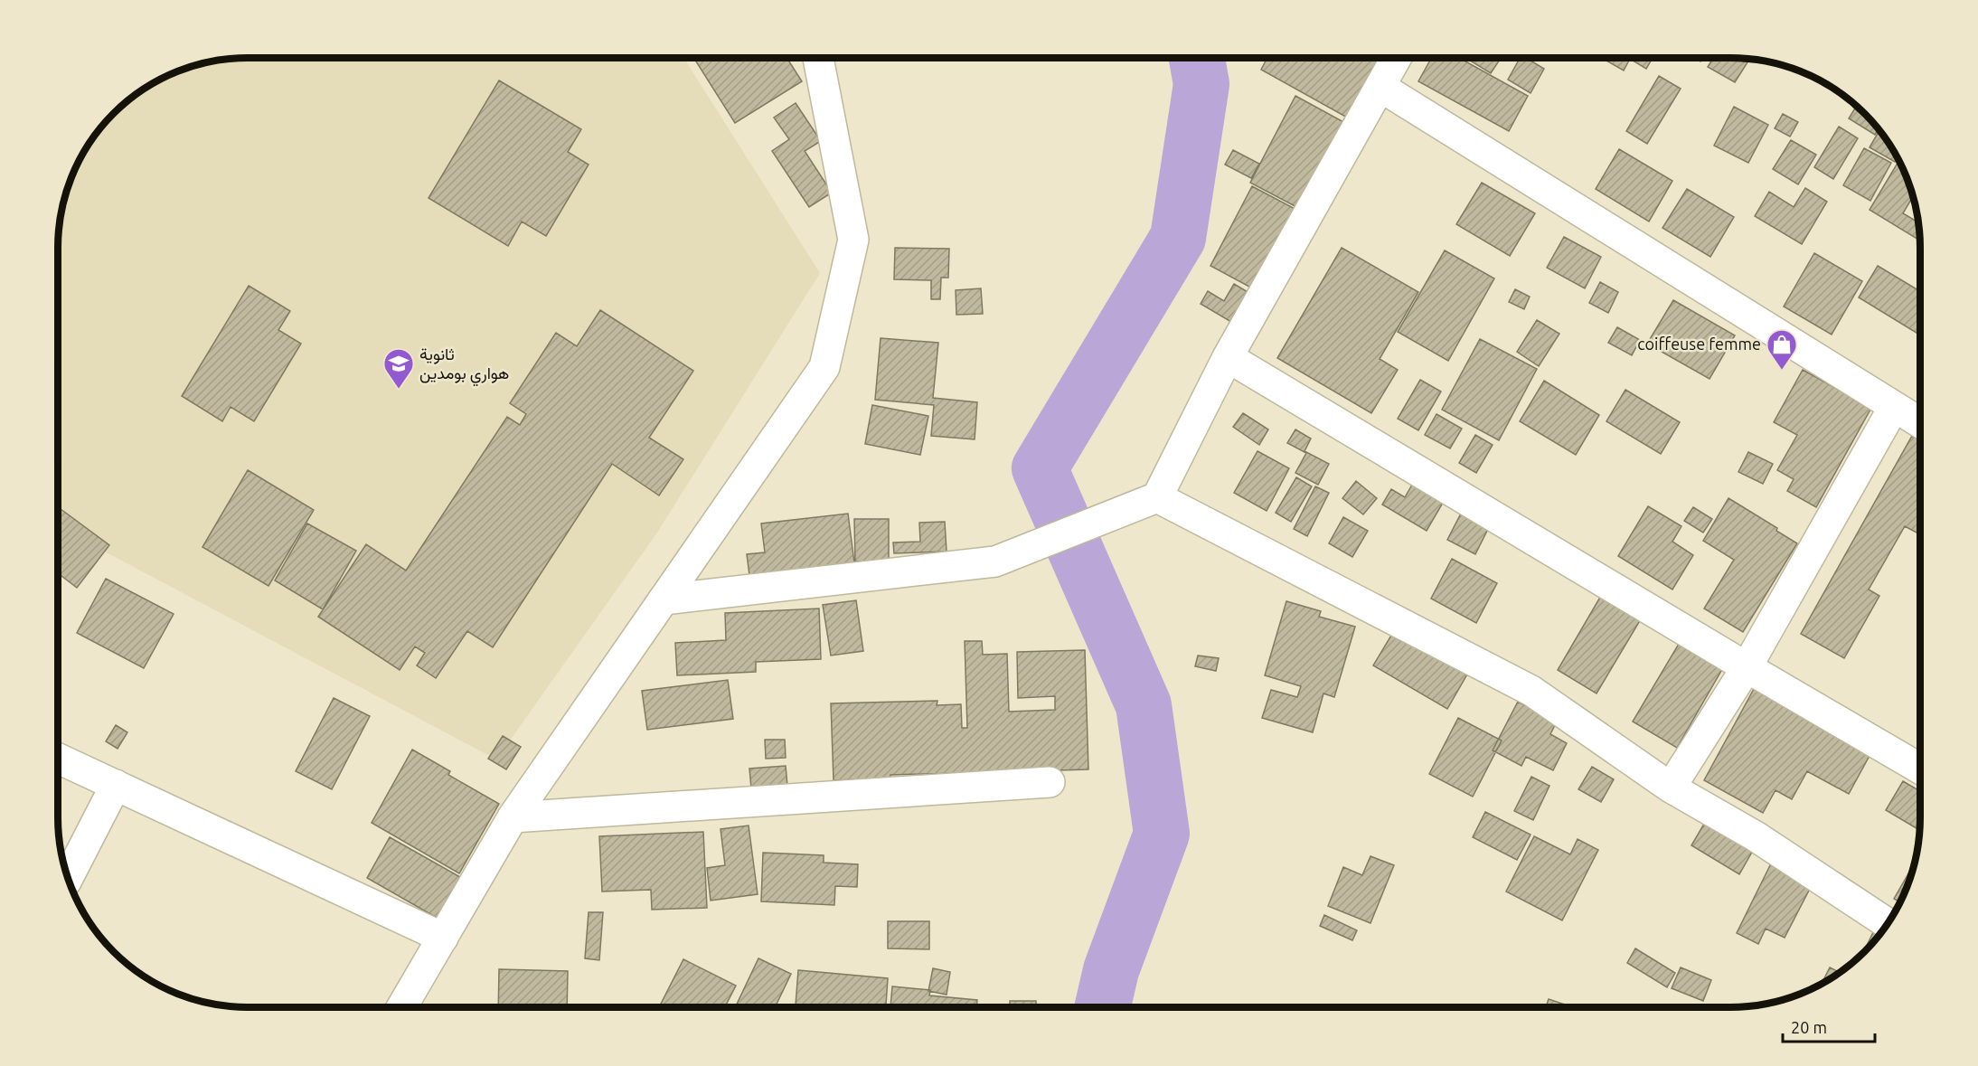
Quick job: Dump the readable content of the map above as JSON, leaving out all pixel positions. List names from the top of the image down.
{
  "places": {
    "shop": ["coiffeuse femme"],
    "school or university": ["ثانوية هواري بومدين"]
  },
  "scale_bar": "20 m"
}
